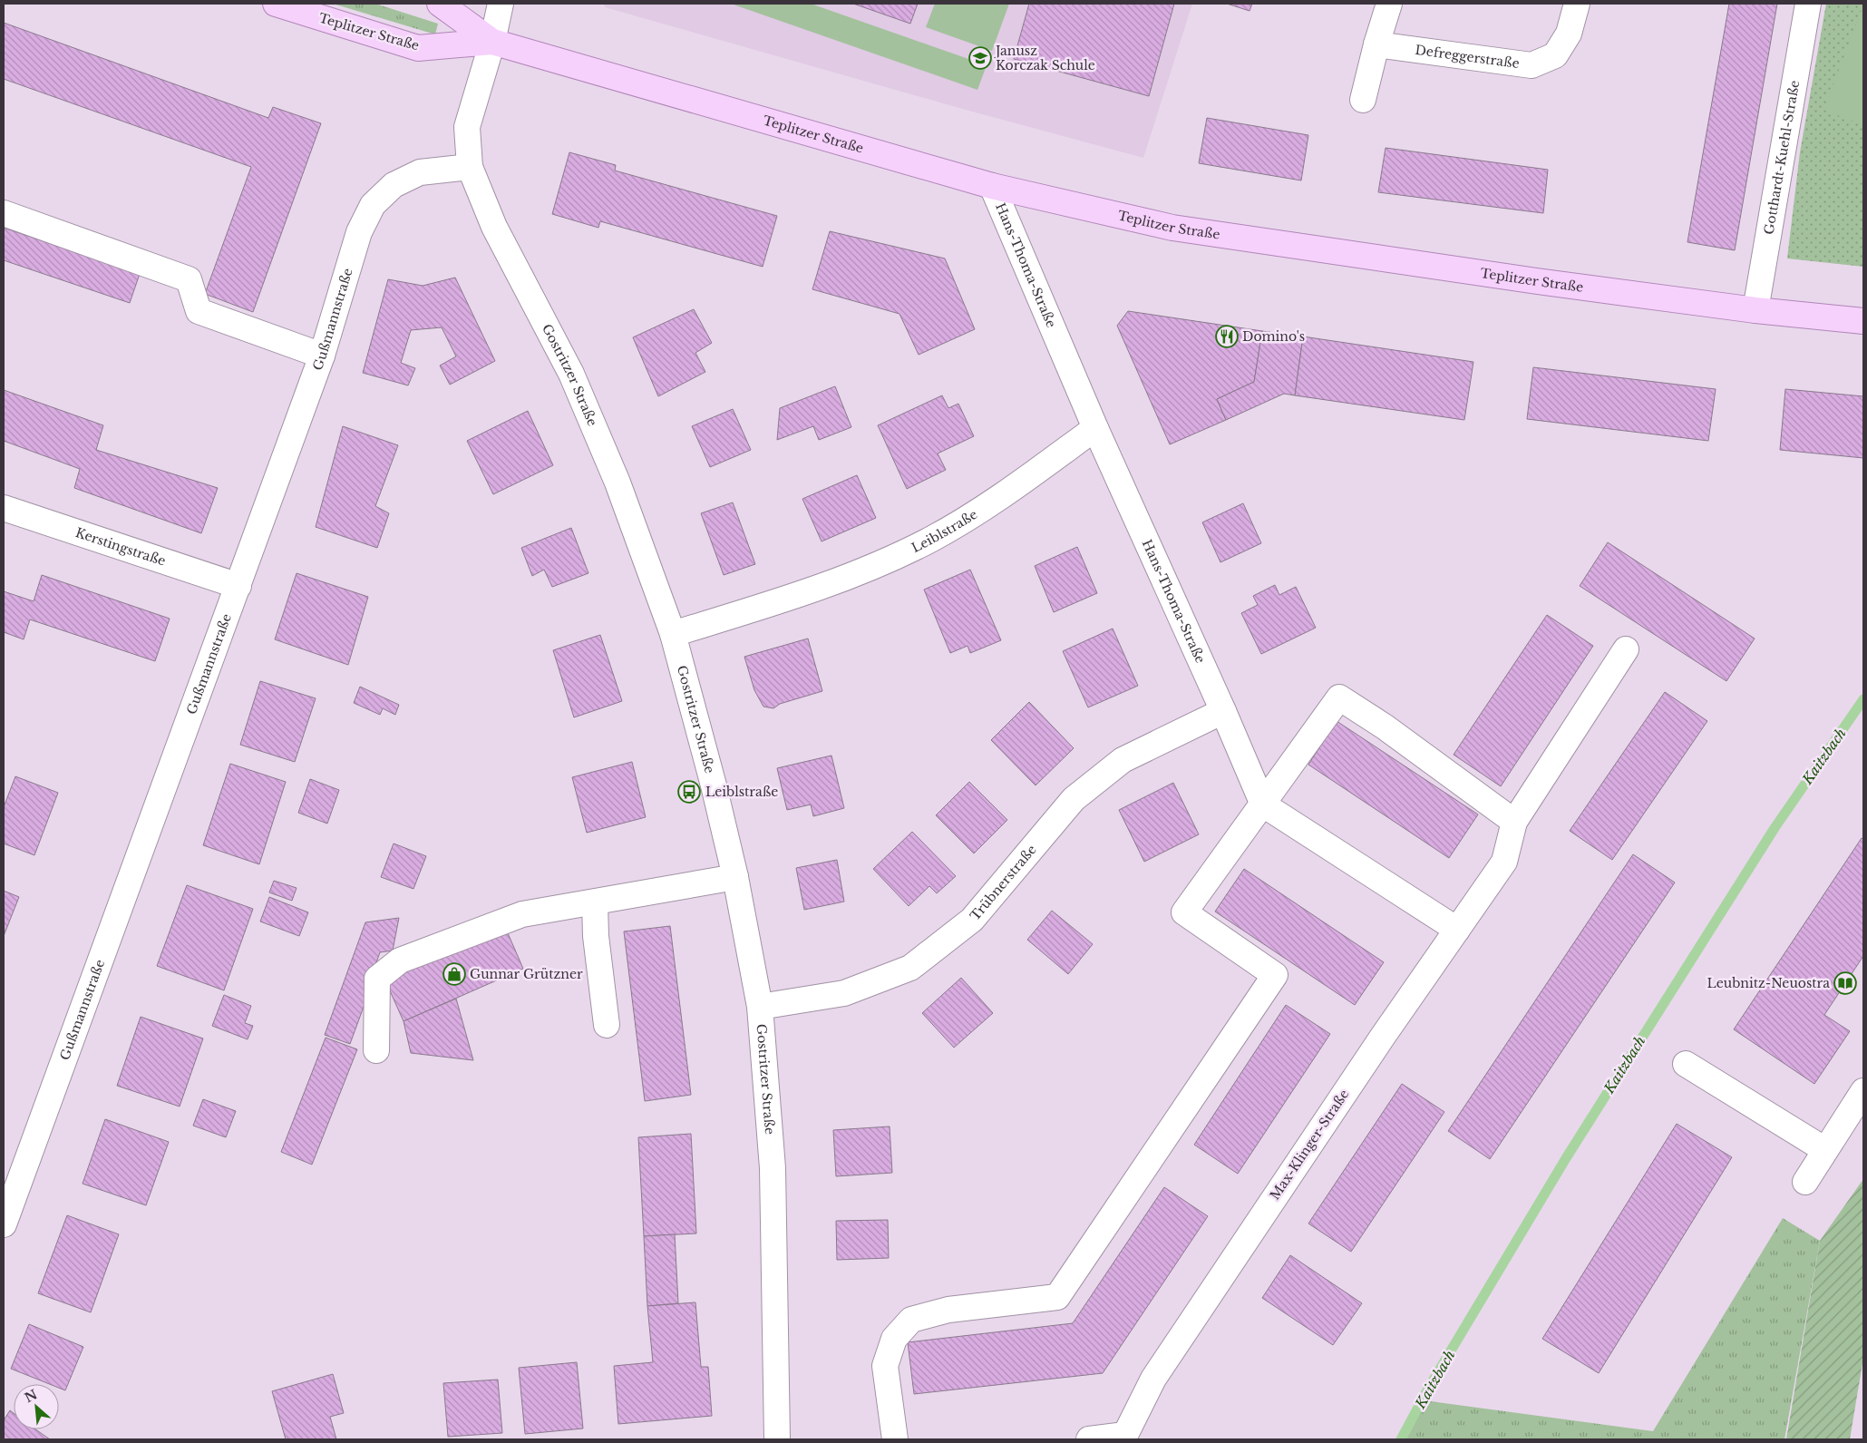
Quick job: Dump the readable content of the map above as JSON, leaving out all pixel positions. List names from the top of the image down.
{
  "streets": {
    "main road": ["Teplitzer Straße"],
    "street": [
      "Defreggerstraße",
      "Gotthardt-Kuehl-Straße",
      "Hans-Thoma-Straße",
      "Gußmannstraße",
      "Gostritzer Straße",
      "Leiblstraße",
      "Kerstingstraße",
      "Trübnerstraße",
      "Max-Klinger-Straße"
    ]
  },
  "crossings": [
    ["Teplitzer Straße", "Gotthardt-Kuehl-Straße"],
    ["Teplitzer Straße", "Hans-Thoma-Straße"],
    ["Teplitzer Straße", "Gostritzer Straße"],
    ["Hans-Thoma-Straße", "Leiblstraße"],
    ["Hans-Thoma-Straße", "Trübnerstraße"],
    ["Gußmannstraße", "Gostritzer Straße"],
    ["Gußmannstraße", "Kerstingstraße"],
    ["Gostritzer Straße", "Leiblstraße"],
    ["Gostritzer Straße", "Trübnerstraße"]
  ],
  "water": ["Kaitzbach"],
  "places": {
    "school or university": ["Janusz Korczak Schule"],
    "restaurant": ["Domino's"],
    "bus stop": ["Leiblstraße"],
    "shop": ["Gunnar Grützner"],
    "library": ["Leubnitz-Neuostra"]
  },
  "north": "top left"
}
